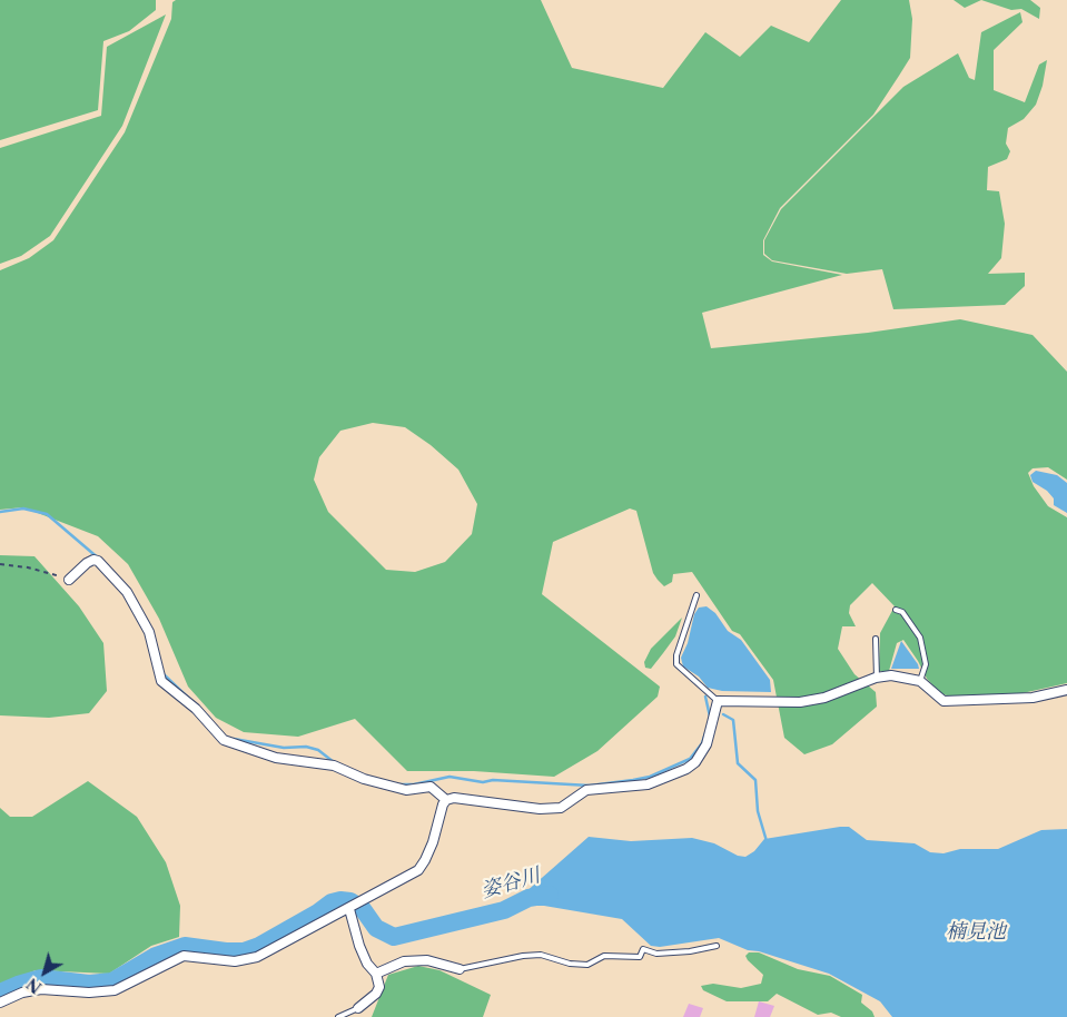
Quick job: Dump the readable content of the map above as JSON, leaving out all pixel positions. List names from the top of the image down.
{
  "water": ["姿谷川", "楠見池"],
  "north": "bottom left"
}
